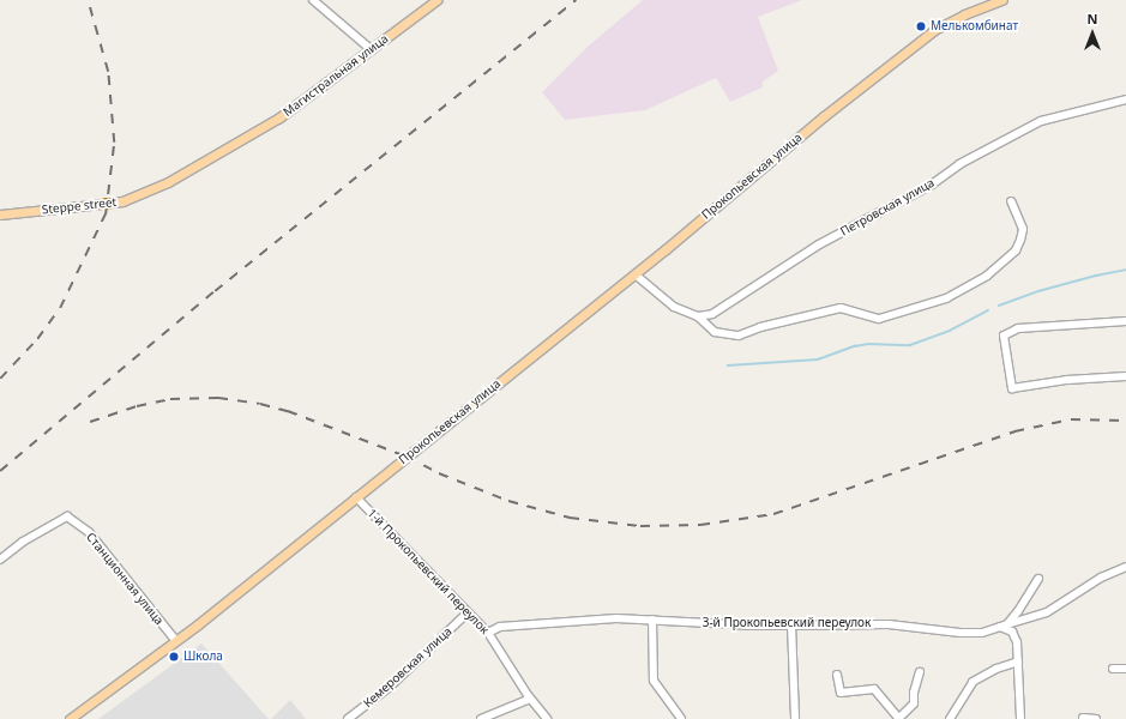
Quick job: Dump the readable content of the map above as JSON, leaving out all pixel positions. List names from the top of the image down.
{
  "streets": {
    "main road": ["Магистральная улица", "Прокопьевская улица", "Steppe street"],
    "street": [
      "Петровская улица",
      "1-й Прокопьевский переулок",
      "Станционная улица",
      "3-й Прокопьевский переулок",
      "Кемеровская улица"
    ]
  },
  "crossings": [
    ["Магистральная улица", "Steppe street"],
    ["Прокопьевская улица", "1-й Прокопьевский переулок"],
    ["Прокопьевская улица", "Станционная улица"],
    ["1-й Прокопьевский переулок", "3-й Прокопьевский переулок"],
    ["1-й Прокопьевский переулок", "Кемеровская улица"]
  ],
  "places": ["Мелькомбинат", "Школа"],
  "north": "top"
}
